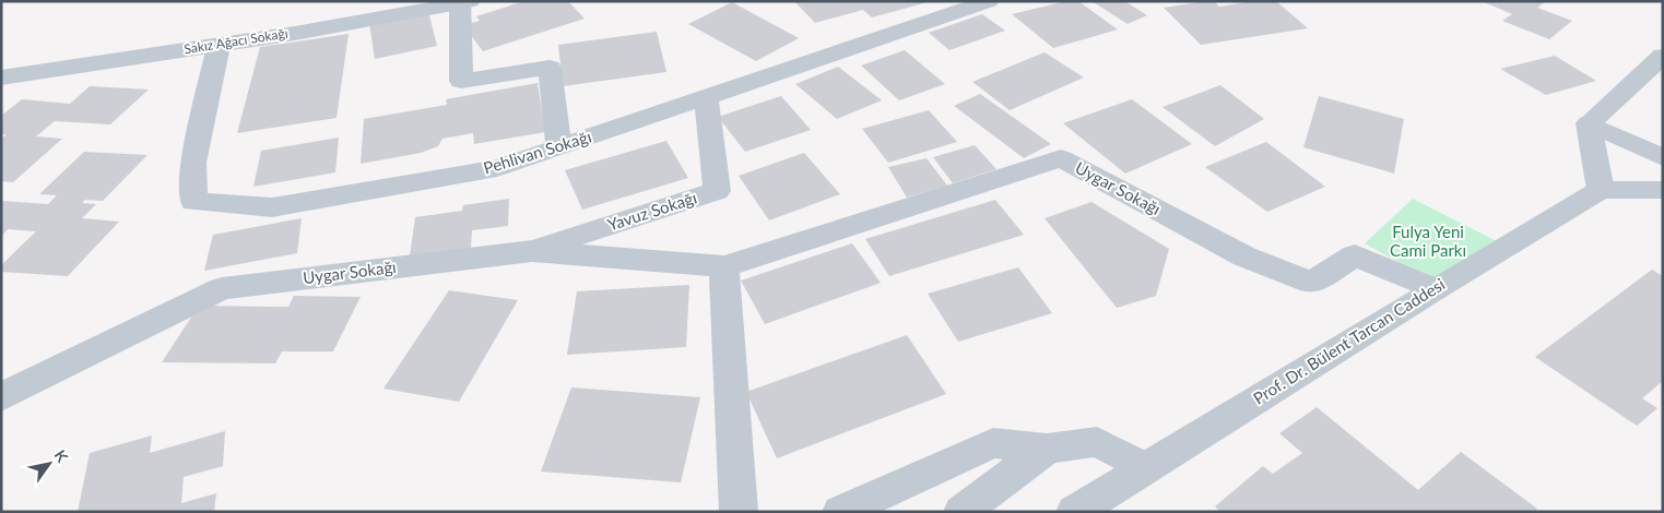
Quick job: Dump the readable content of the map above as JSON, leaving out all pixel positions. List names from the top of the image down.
{
  "streets": {
    "street": [
      "Sakız Ağacı Sokağı",
      "Pehlivan Sokağı",
      "Uygar Sokağı",
      "Yavuz Sokağı",
      "Prof. Dr. Bülent Tarcan Caddesi"
    ]
  },
  "crossings": [
    ["Sakız Ağacı Sokağı", "Pehlivan Sokağı"],
    ["Pehlivan Sokağı", "Yavuz Sokağı"],
    ["Uygar Sokağı", "Yavuz Sokağı"],
    ["Uygar Sokağı", "Prof. Dr. Bülent Tarcan Caddesi"]
  ],
  "parks": ["Fulya Yeni Cami Parkı"],
  "north": "top right"
}
